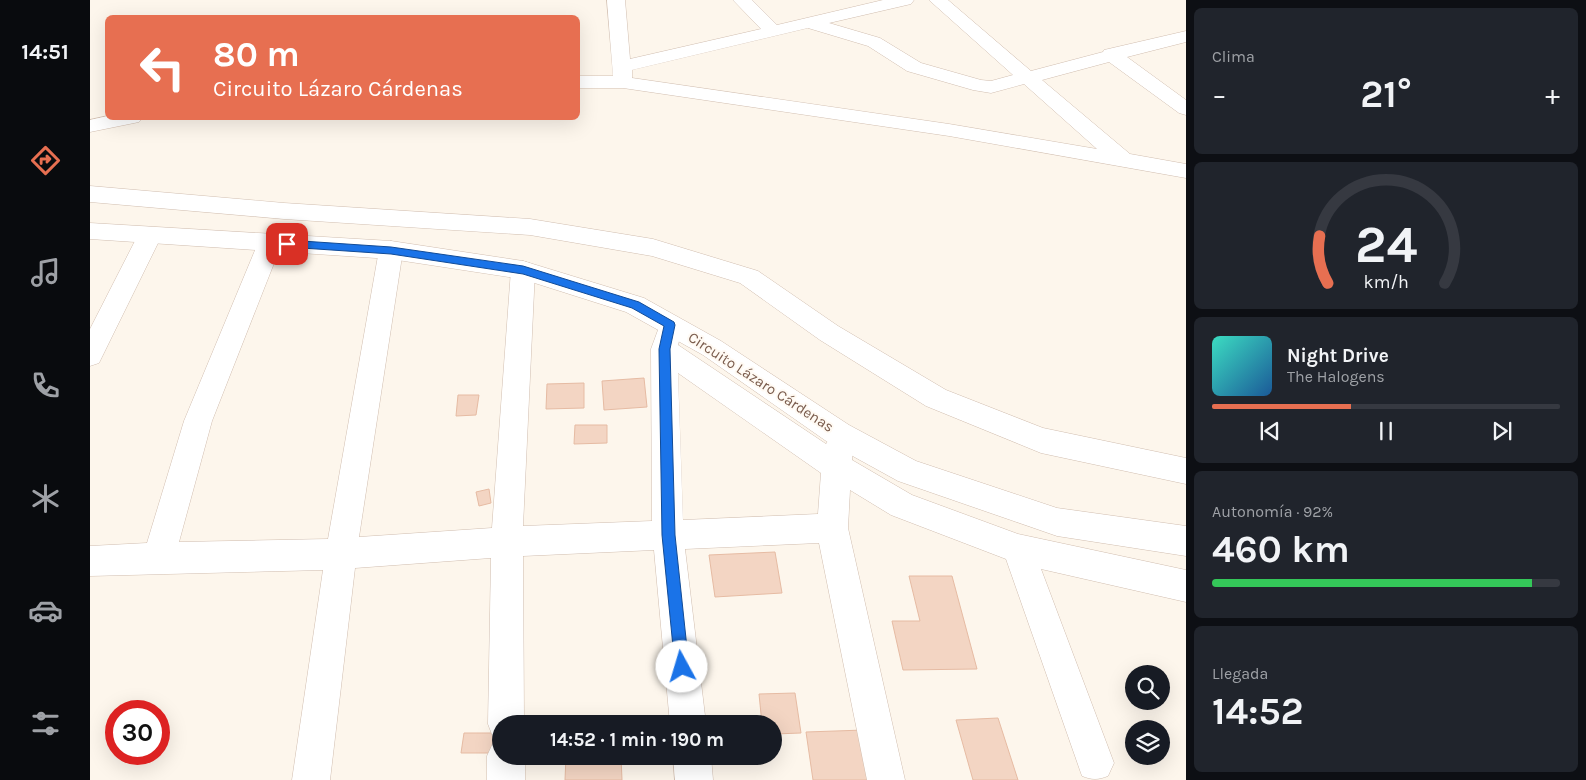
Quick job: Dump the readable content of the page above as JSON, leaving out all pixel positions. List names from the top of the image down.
{
  "streets": {
    "street": ["Circuito Lázaro Cárdenas"]
  },
  "page": {
    "tabs": "14:51",
    "tile": [
      "Clima",
      ["Autonomía · 92%", "460 km"],
      ["Llegada", "14:52"]
    ],
    "turn": ["80 m", "Circuito Lázaro Cárdenas"],
    "heat": ["−", "21°", "+"],
    "song": ["Night Drive", "The Halogens"],
    "limit": "30",
    "trip": "14:52 · 1 min · 190 m",
    "gauge": ["24", "km/h"]
  }
}
